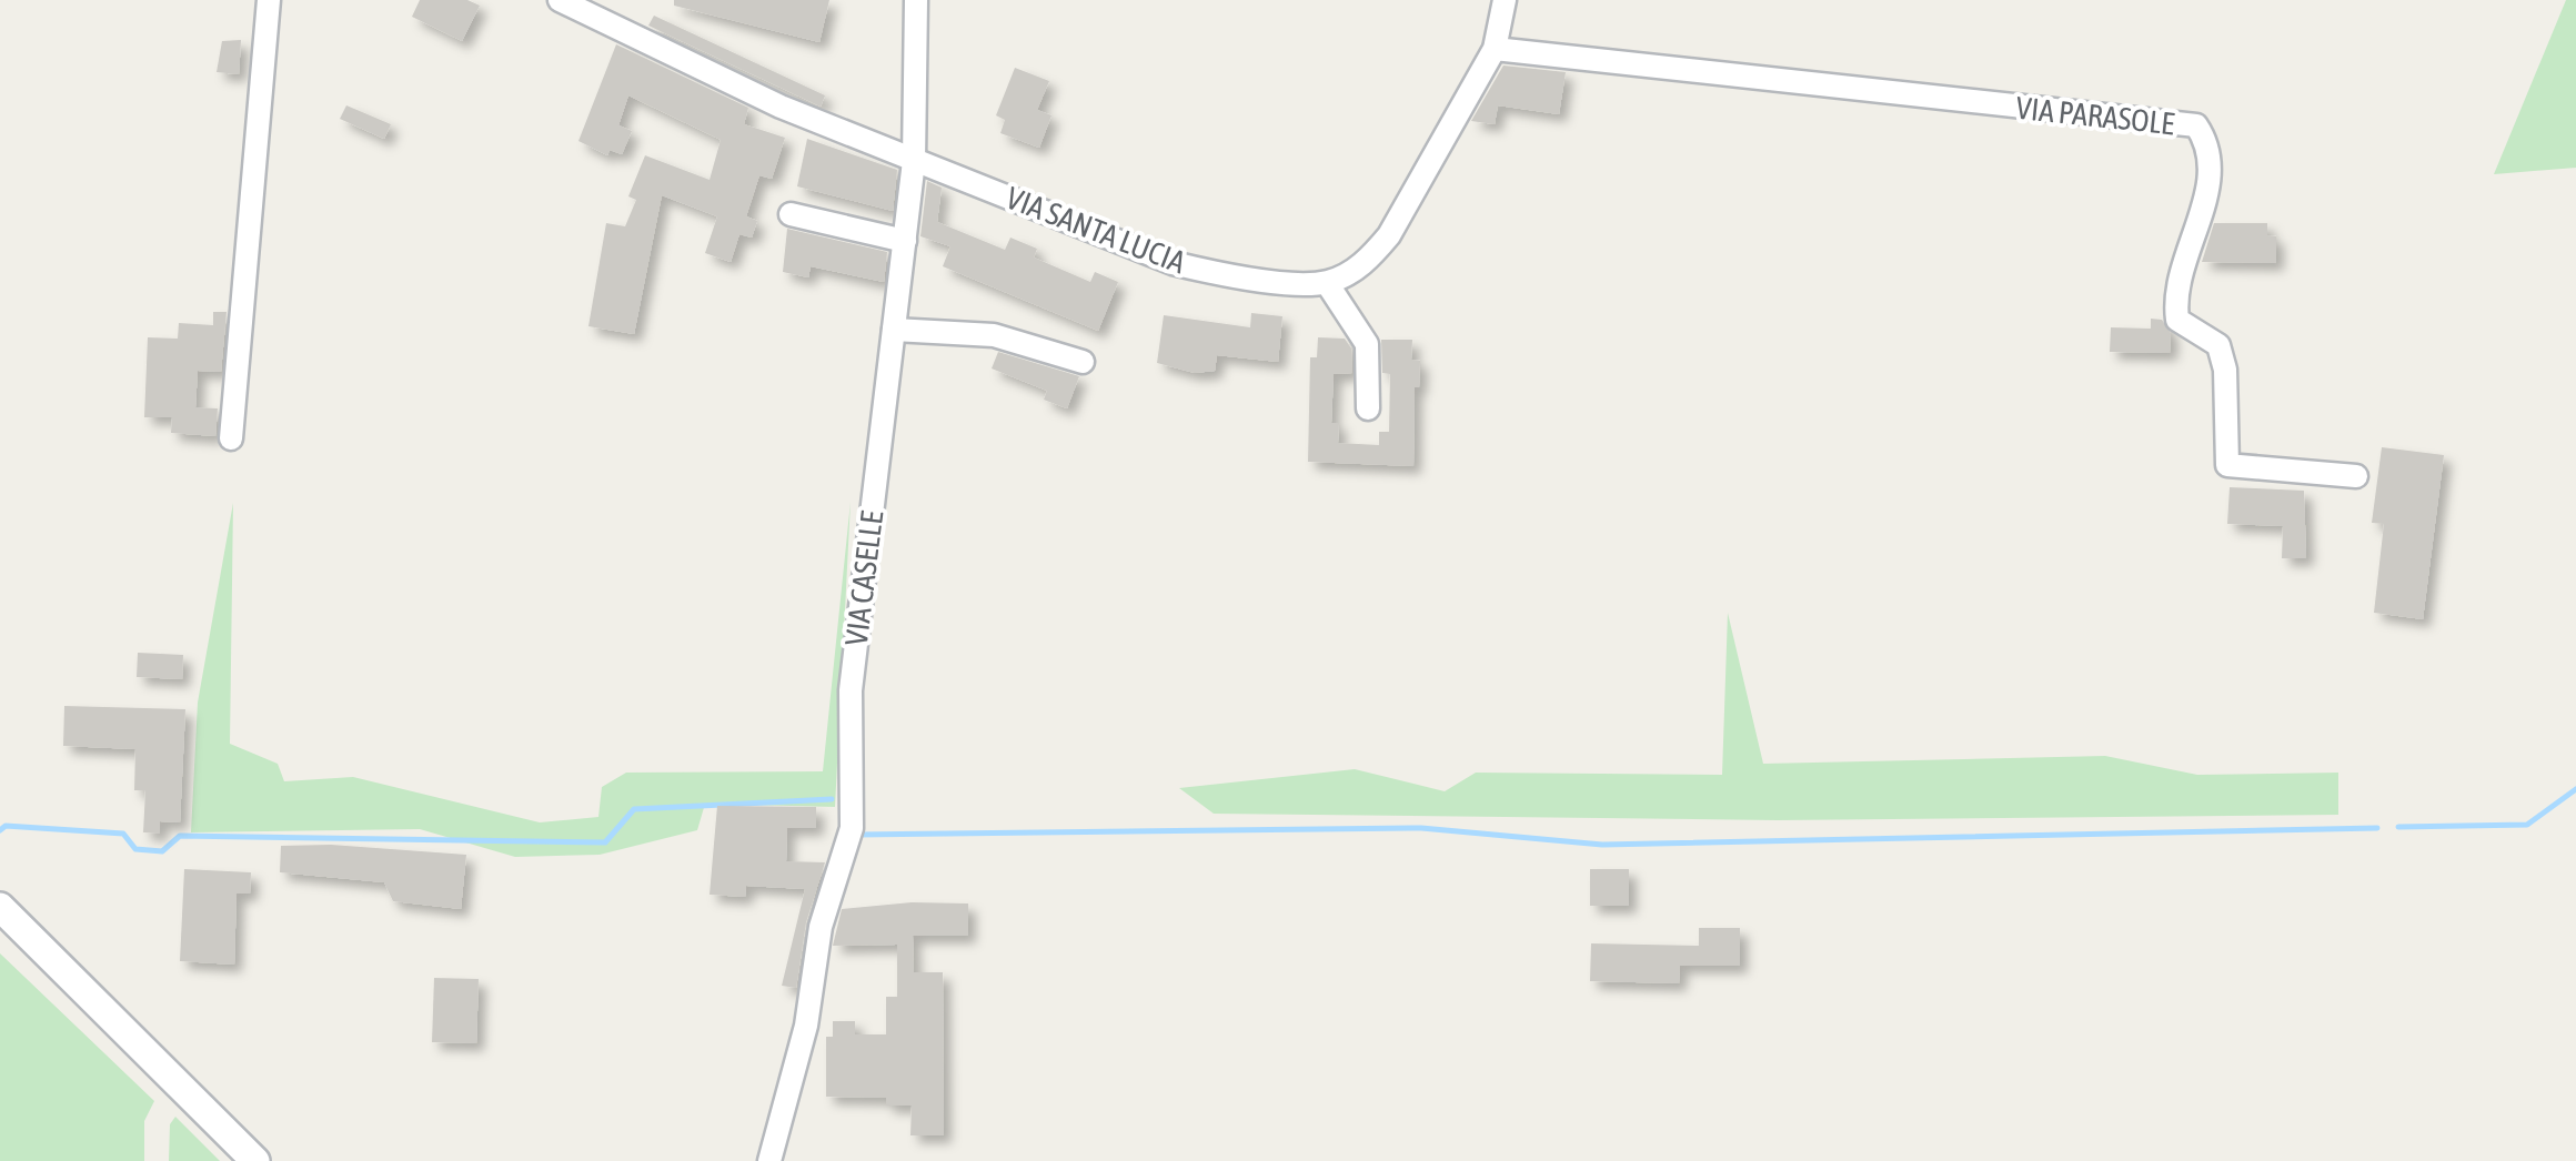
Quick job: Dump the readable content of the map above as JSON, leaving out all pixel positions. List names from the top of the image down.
{
  "streets": {
    "street": ["VIA PARASOLE", "VIA SANTA LUCIA", "VIA CASELLE"]
  },
  "crossings": [
    ["VIA SANTA LUCIA", "VIA CASELLE"]
  ]
}
